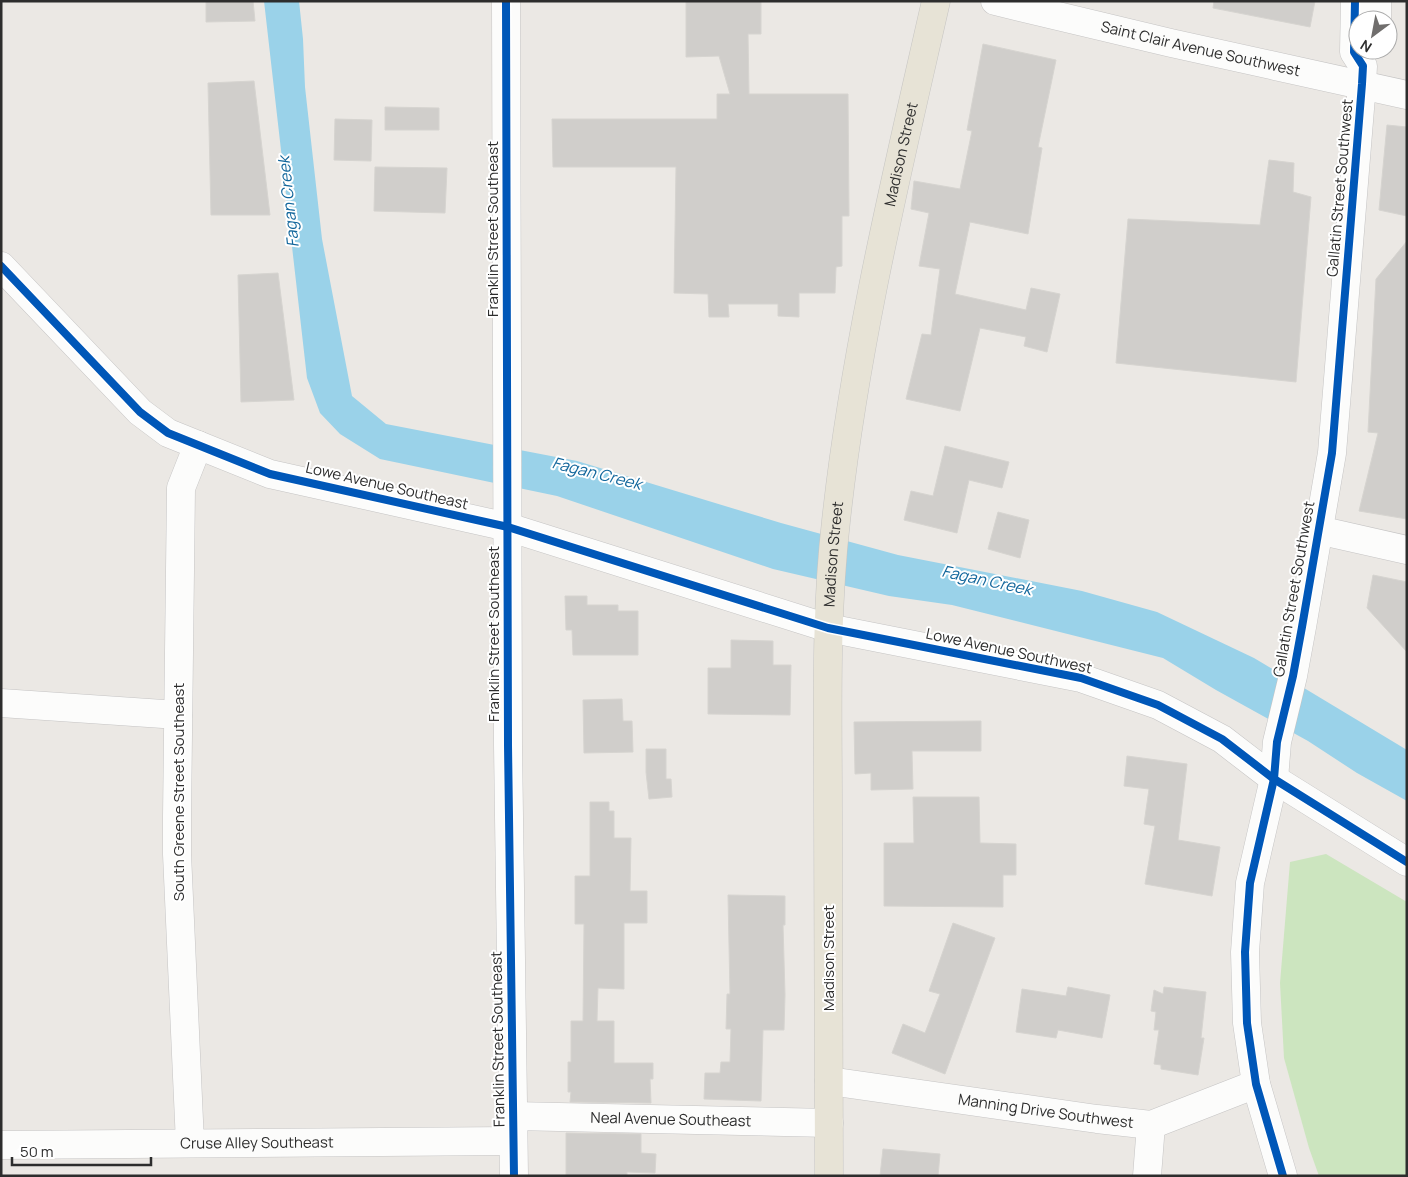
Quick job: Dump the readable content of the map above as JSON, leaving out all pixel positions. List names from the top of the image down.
{
  "streets": {
    "main road": ["Madison Street"],
    "street": [
      "Saint Clair Avenue Southwest",
      "Gallatin Street Southwest",
      "Franklin Street Southeast",
      "Lowe Avenue Southeast",
      "Lowe Avenue Southwest",
      "South Greene Street Southeast",
      "Manning Drive Southwest",
      "Neal Avenue Southeast",
      "Cruse Alley Southeast"
    ]
  },
  "crossings": [
    ["Saint Clair Avenue Southwest", "Gallatin Street Southwest"],
    ["Madison Street", "Lowe Avenue Southeast"],
    ["Madison Street", "Lowe Avenue Southwest"],
    ["Madison Street", "Manning Drive Southwest"],
    ["Madison Street", "Neal Avenue Southeast"],
    ["Gallatin Street Southwest", "Lowe Avenue Southwest"],
    ["Gallatin Street Southwest", "Manning Drive Southwest"],
    ["Franklin Street Southeast", "Lowe Avenue Southeast"],
    ["Franklin Street Southeast", "Neal Avenue Southeast"],
    ["Franklin Street Southeast", "Cruse Alley Southeast"],
    ["Lowe Avenue Southeast", "Lowe Avenue Southwest"],
    ["Lowe Avenue Southeast", "South Greene Street Southeast"],
    ["South Greene Street Southeast", "Cruse Alley Southeast"],
    ["Neal Avenue Southeast", "Cruse Alley Southeast"]
  ],
  "water": ["Fagan Creek"],
  "scale_bar": "50 m",
  "north": "bottom left"
}
